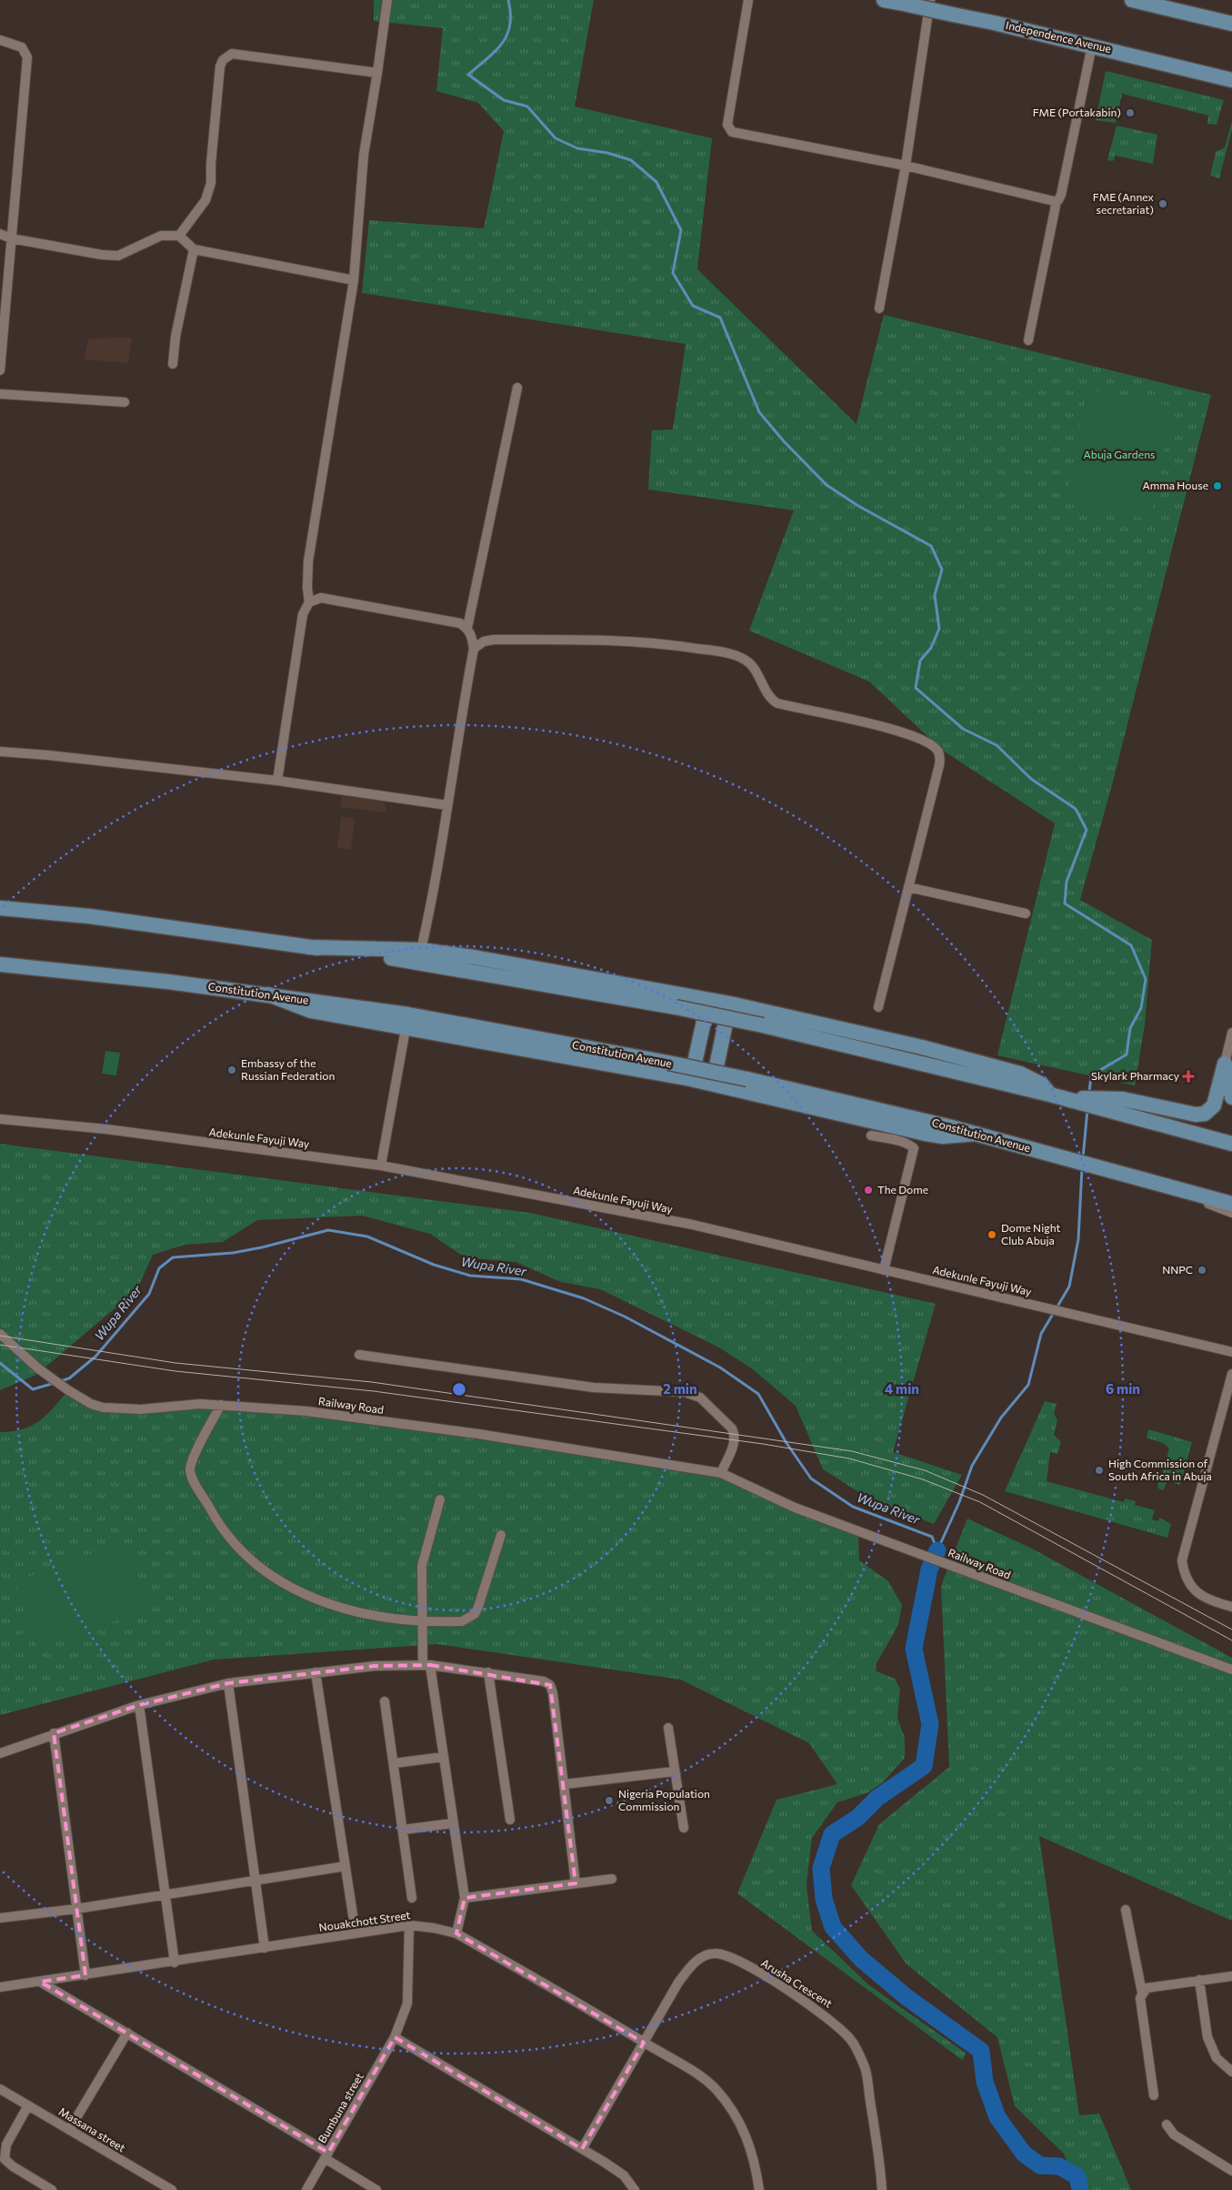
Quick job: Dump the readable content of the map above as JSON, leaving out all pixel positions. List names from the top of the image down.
{
  "streets": {
    "main road": ["Independence Avenue", "Constitution Avenue"],
    "street": [
      "Adekunle Fayuji Way",
      "Railway Road",
      "Nouakchott Street",
      "Arusha Crescent",
      "Bumbuna street",
      "Massana street"
    ]
  },
  "crossings": [
    ["Nouakchott Street", "Arusha Crescent"],
    ["Nouakchott Street", "Bumbuna street"]
  ],
  "water": ["Wupa River"],
  "parks": ["Abuja Gardens"],
  "places": {
    "other": [
      "FME (Portakabin)",
      "FME (Annex secretariat)",
      "Amma House",
      "Embassy of the Russian Federation",
      "The Dome",
      "Dome Night Club Abuja",
      "NNPC",
      "High Commission of South Africa in Abuja",
      "Nigeria Population Commission"
    ],
    "health": ["Skylark Pharmacy"]
  },
  "rings": ["2 min", "4 min", "6 min"]
}
